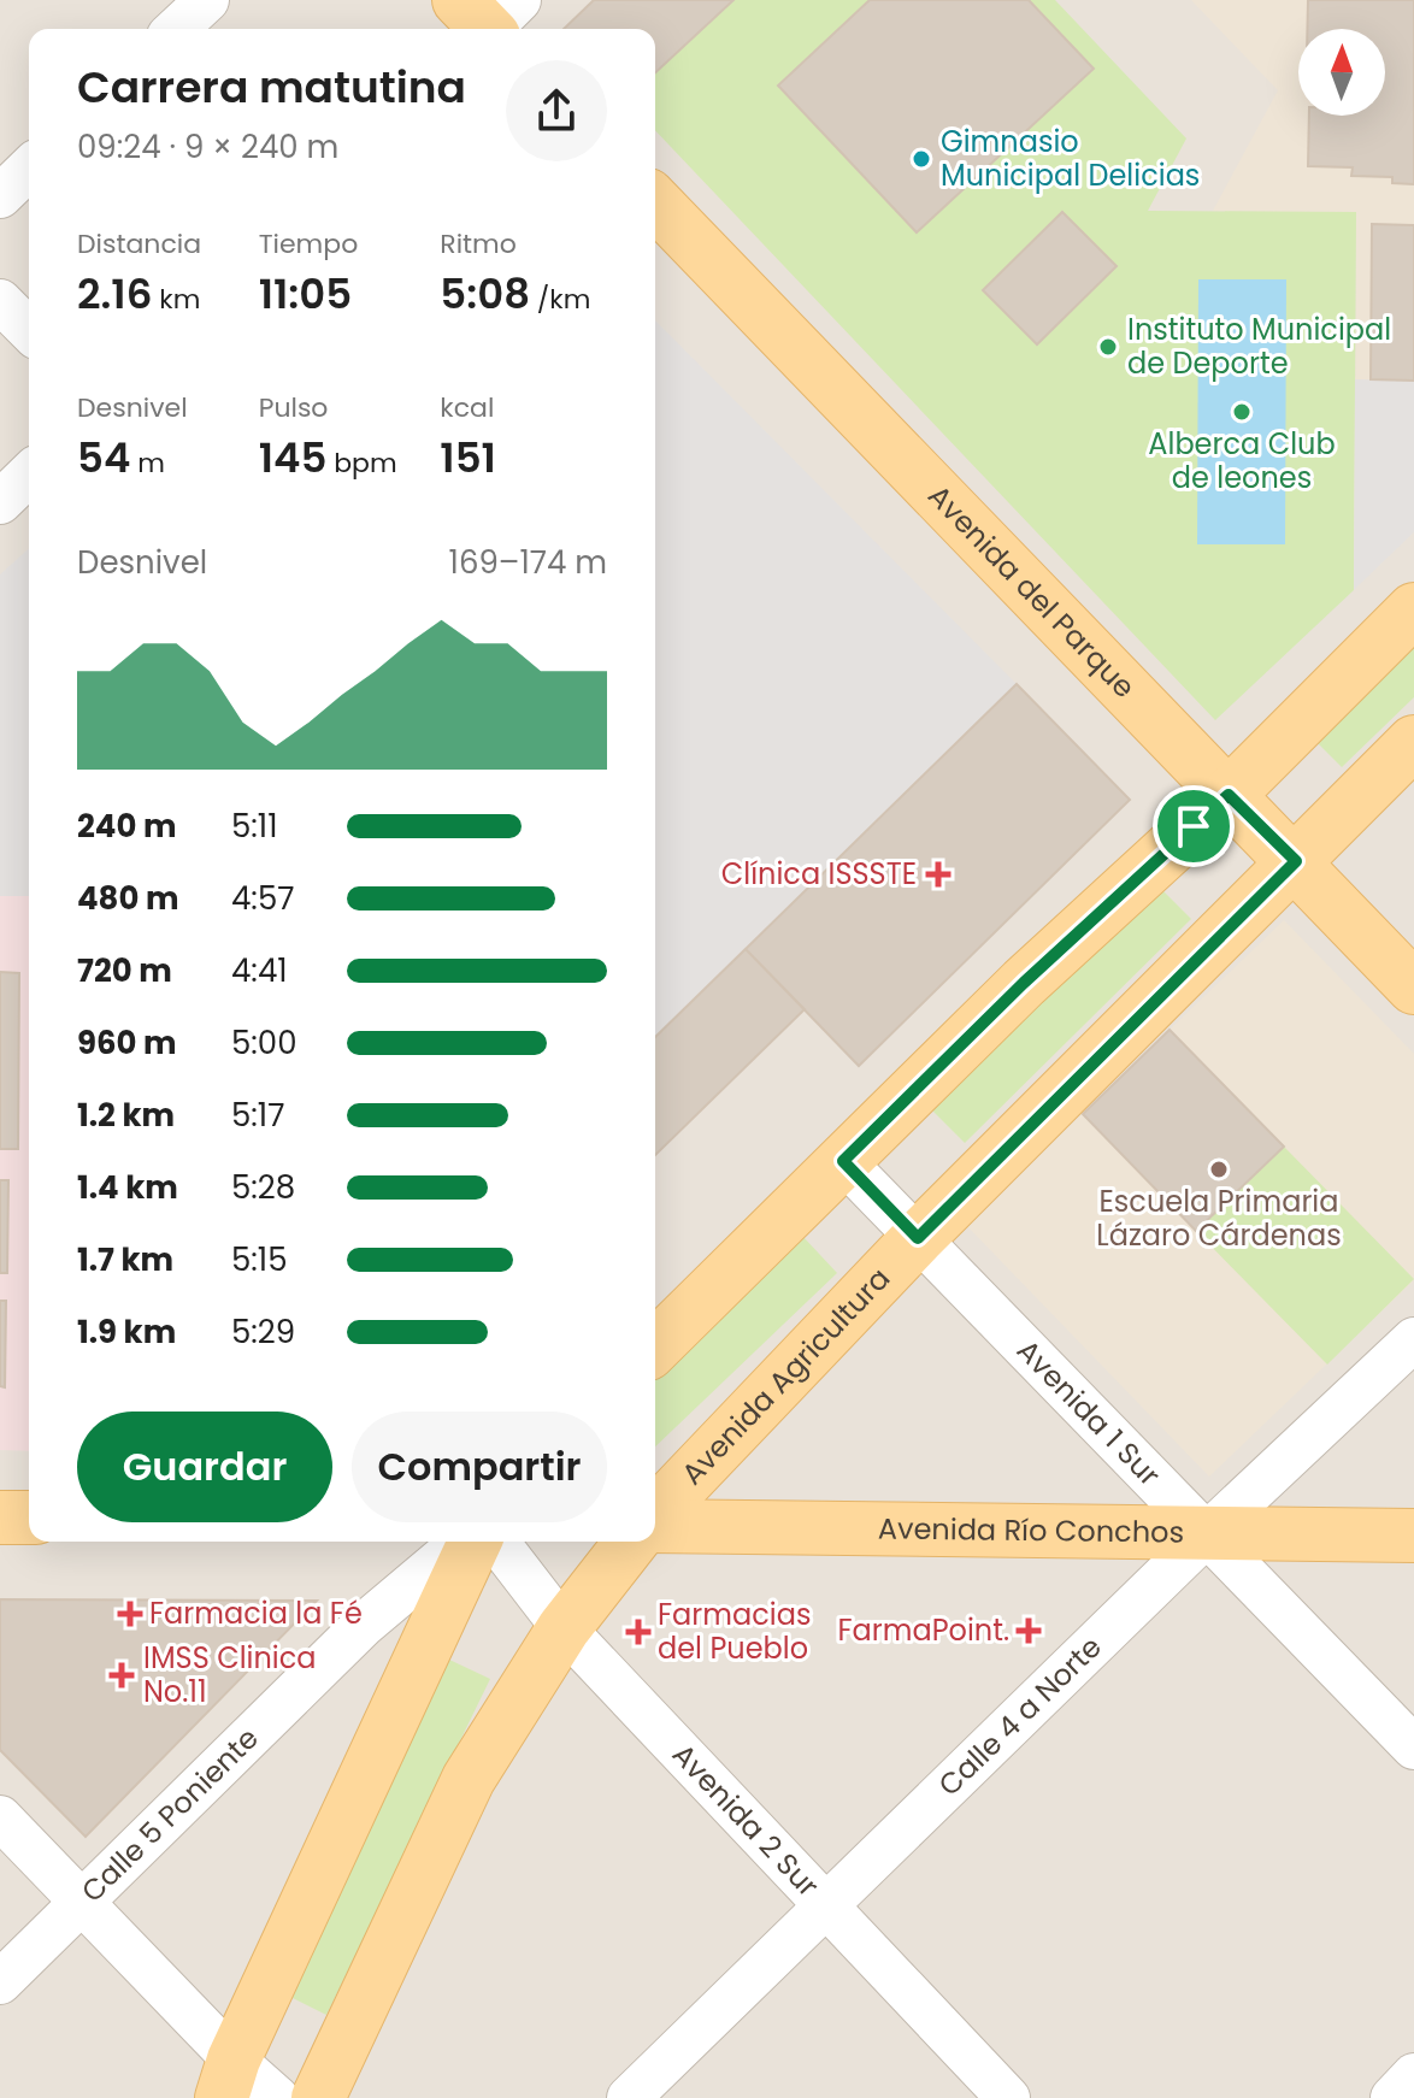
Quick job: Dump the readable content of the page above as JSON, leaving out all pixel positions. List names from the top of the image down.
{
  "streets": {
    "main road": ["Avenida del Parque", "Avenida Agricultura", "Avenida Río Conchos"],
    "street": [
      "Avenida 1 Sur",
      "Calle 4 a Norte",
      "Calle 5 Poniente",
      "Avenida 2 Sur"
    ]
  },
  "crossings": [
    ["Avenida del Parque", "Avenida Agricultura"],
    ["Avenida Agricultura", "Avenida 1 Sur"],
    ["Avenida 1 Sur", "Avenida Río Conchos"],
    ["Avenida 1 Sur", "Calle 4 a Norte"],
    ["Avenida Río Conchos", "Calle 4 a Norte"],
    ["Calle 4 a Norte", "Avenida 2 Sur"]
  ],
  "places": {
    "other": [
      "Gimnasio Municipal Delicias",
      "Instituto Municipal de Deporte",
      "Alberca Club de leones",
      "Escuela Primaria Lázaro Cárdenas"
    ],
    "health": [
      "Clínica ISSSTE",
      "Farmacia la Fé",
      "FarmaPoint.",
      "Farmacias del Pueblo",
      "IMSS Clinica No.11"
    ]
  },
  "north": "top",
  "page": {
    "heading": ["Carrera matutina", "09:24 · 9 × 240 m"],
    "stats": [
      ["Distancia", "2.16 km"],
      ["Tiempo", "11:05"],
      ["Ritmo", "5:08 /km"],
      ["Desnivel", "54 m"],
      ["Pulso", "145 bpm"],
      ["kcal", "151"]
    ],
    "chart": ["Desnivel", "169–174 m"],
    "list": [
      {
        "name": "240 m",
        "note": "5:11"
      },
      {
        "name": "480 m",
        "note": "4:57"
      },
      {
        "name": "720 m",
        "note": "4:41"
      },
      {
        "name": "960 m",
        "note": "5:00"
      },
      {
        "name": "1.2 km",
        "note": "5:17"
      },
      {
        "name": "1.4 km",
        "note": "5:28"
      },
      {
        "name": "1.7 km",
        "note": "5:15"
      },
      {
        "name": "1.9 km",
        "note": "5:29"
      }
    ],
    "buttons": ["Guardar", "Compartir"]
  }
}
